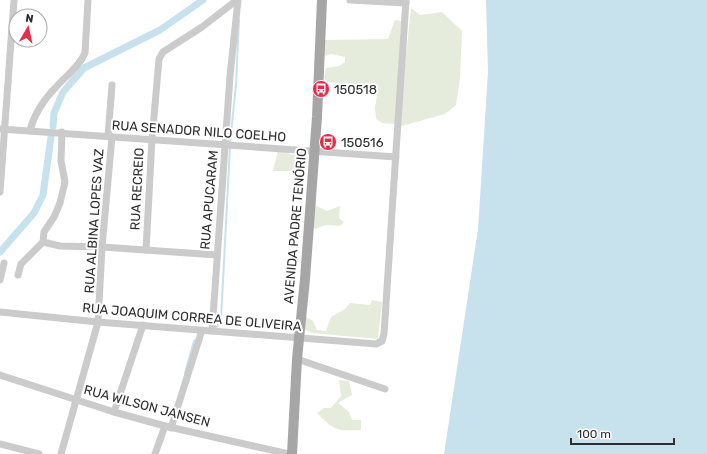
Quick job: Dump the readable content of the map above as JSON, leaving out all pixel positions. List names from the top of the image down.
{
  "streets": {
    "main road": ["AVENIDA PADRE TENÓRIO"],
    "street": [
      "RUA SENADOR NILO COELHO",
      "RUA RECREIO",
      "RUA APUCARAM",
      "RUA ALBINA LOPES VAZ",
      "RUA JOAQUIM CORREA DE OLIVEIRA",
      "RUA WILSON JANSEN"
    ]
  },
  "crossings": [
    ["RUA SENADOR NILO COELHO", "RUA RECREIO"],
    ["RUA SENADOR NILO COELHO", "RUA APUCARAM"],
    ["RUA SENADOR NILO COELHO", "RUA ALBINA LOPES VAZ"],
    ["RUA SENADOR NILO COELHO", "AVENIDA PADRE TENÓRIO"],
    ["RUA SENADOR NILO COELHO", "RUA JOAQUIM CORREA DE OLIVEIRA"],
    ["RUA RECREIO", "RUA APUCARAM"],
    ["RUA APUCARAM", "RUA JOAQUIM CORREA DE OLIVEIRA"],
    ["RUA ALBINA LOPES VAZ", "RUA JOAQUIM CORREA DE OLIVEIRA"],
    ["RUA ALBINA LOPES VAZ", "RUA WILSON JANSEN"],
    ["AVENIDA PADRE TENÓRIO", "RUA JOAQUIM CORREA DE OLIVEIRA"],
    ["AVENIDA PADRE TENÓRIO", "RUA WILSON JANSEN"]
  ],
  "places": {
    "bus stop": ["150518", "150516"]
  },
  "scale_bar": "100 m",
  "north": "top"
}
